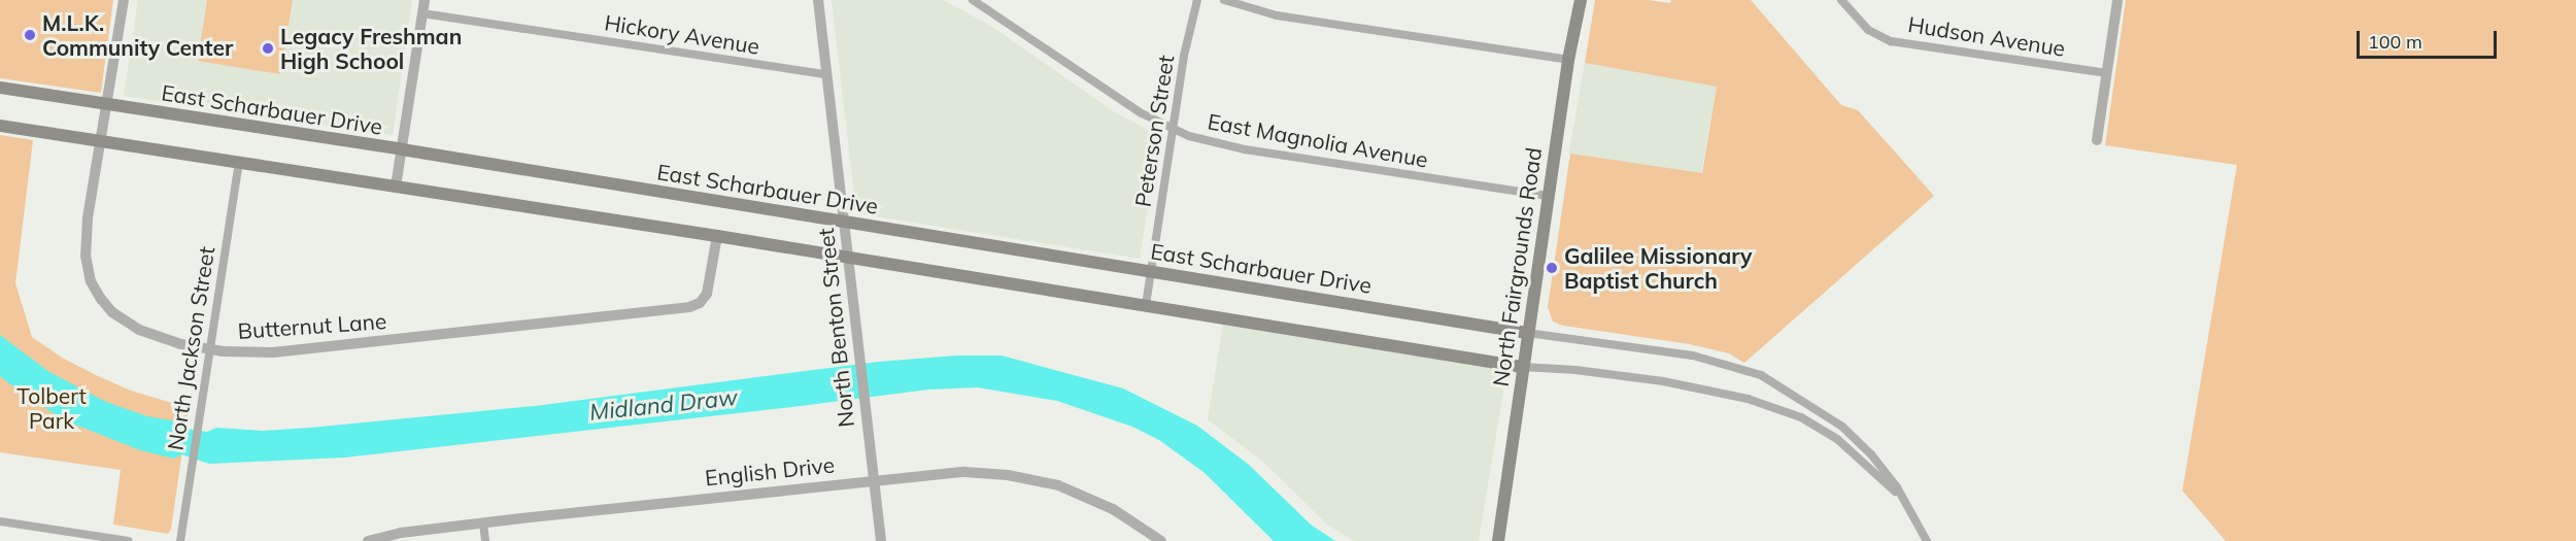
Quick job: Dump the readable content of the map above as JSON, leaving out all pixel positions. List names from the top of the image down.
{
  "streets": {
    "main road": ["East Scharbauer Drive", "North Fairgrounds Road"],
    "street": [
      "Hickory Avenue",
      "Hudson Avenue",
      "Peterson Street",
      "East Magnolia Avenue",
      "Butternut Lane",
      "North Benton Street",
      "North Jackson Street",
      "English Drive"
    ]
  },
  "crossings": [
    ["Hickory Avenue", "North Benton Street"],
    ["East Scharbauer Drive", "Peterson Street"],
    ["East Scharbauer Drive", "North Fairgrounds Road"],
    ["East Scharbauer Drive", "Butternut Lane"],
    ["East Scharbauer Drive", "North Benton Street"],
    ["Peterson Street", "East Magnolia Avenue"],
    ["East Magnolia Avenue", "North Fairgrounds Road"],
    ["Butternut Lane", "North Jackson Street"],
    ["North Benton Street", "English Drive"]
  ],
  "water": ["Midland Draw"],
  "parks": ["Tolbert Park"],
  "places": ["M.L.K. Community Center", "Legacy Freshman High School", "Galilee Missionary Baptist Church"],
  "scale_bar": "100 m"
}
